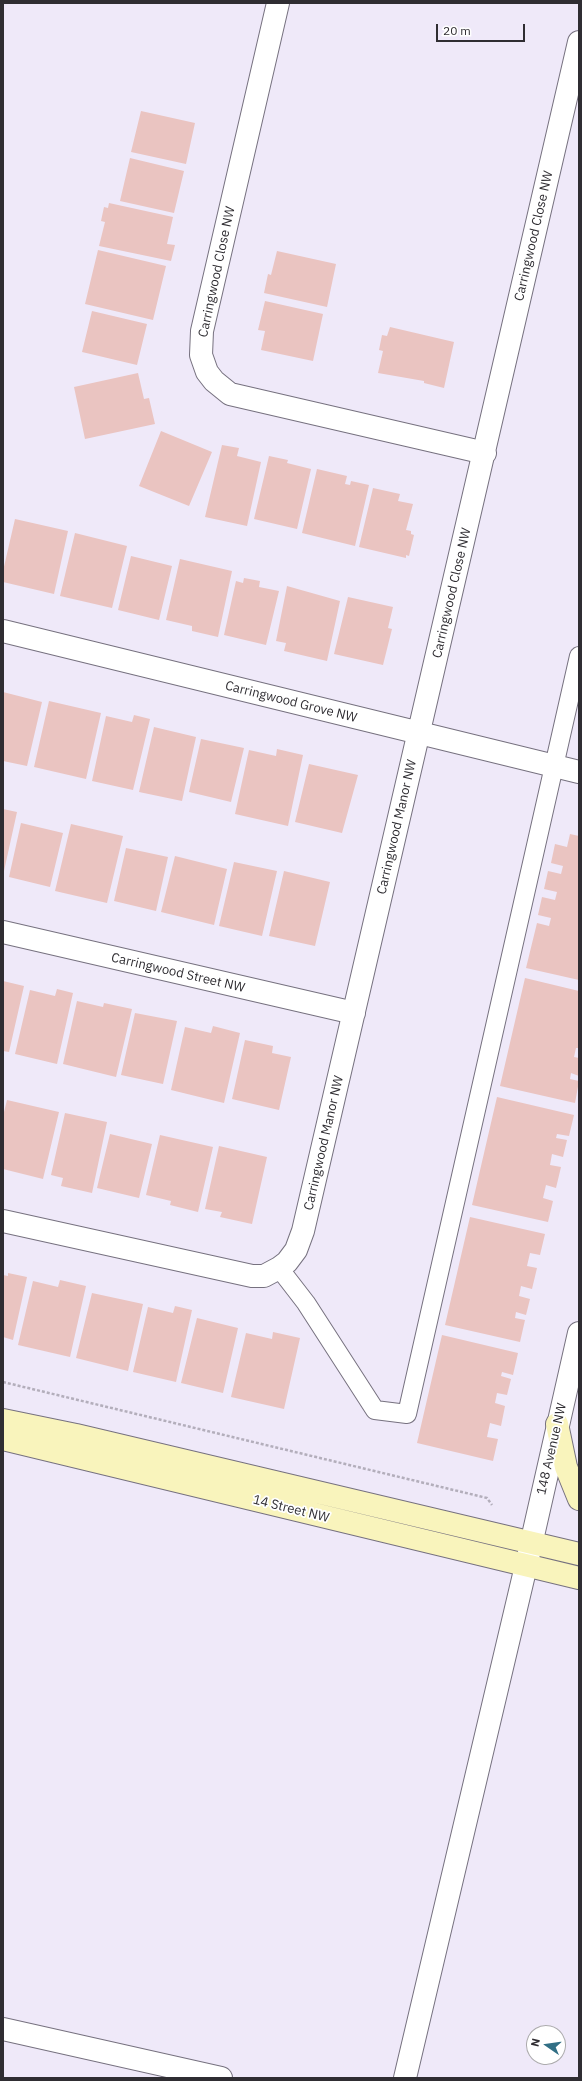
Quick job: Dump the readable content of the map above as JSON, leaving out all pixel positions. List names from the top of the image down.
{
  "streets": {
    "main road": ["14 Street NW"],
    "street": [
      "Carringwood Close NW",
      "Carringwood Grove NW",
      "Carringwood Manor NW",
      "Carringwood Street NW",
      "148 Avenue NW"
    ]
  },
  "crossings": [
    ["Carringwood Close NW", "Carringwood Grove NW"],
    ["Carringwood Close NW", "Carringwood Manor NW"],
    ["Carringwood Grove NW", "Carringwood Manor NW"],
    ["Carringwood Manor NW", "Carringwood Street NW"],
    ["148 Avenue NW", "14 Street NW"]
  ],
  "scale_bar": "20 m",
  "north": "left"
}
